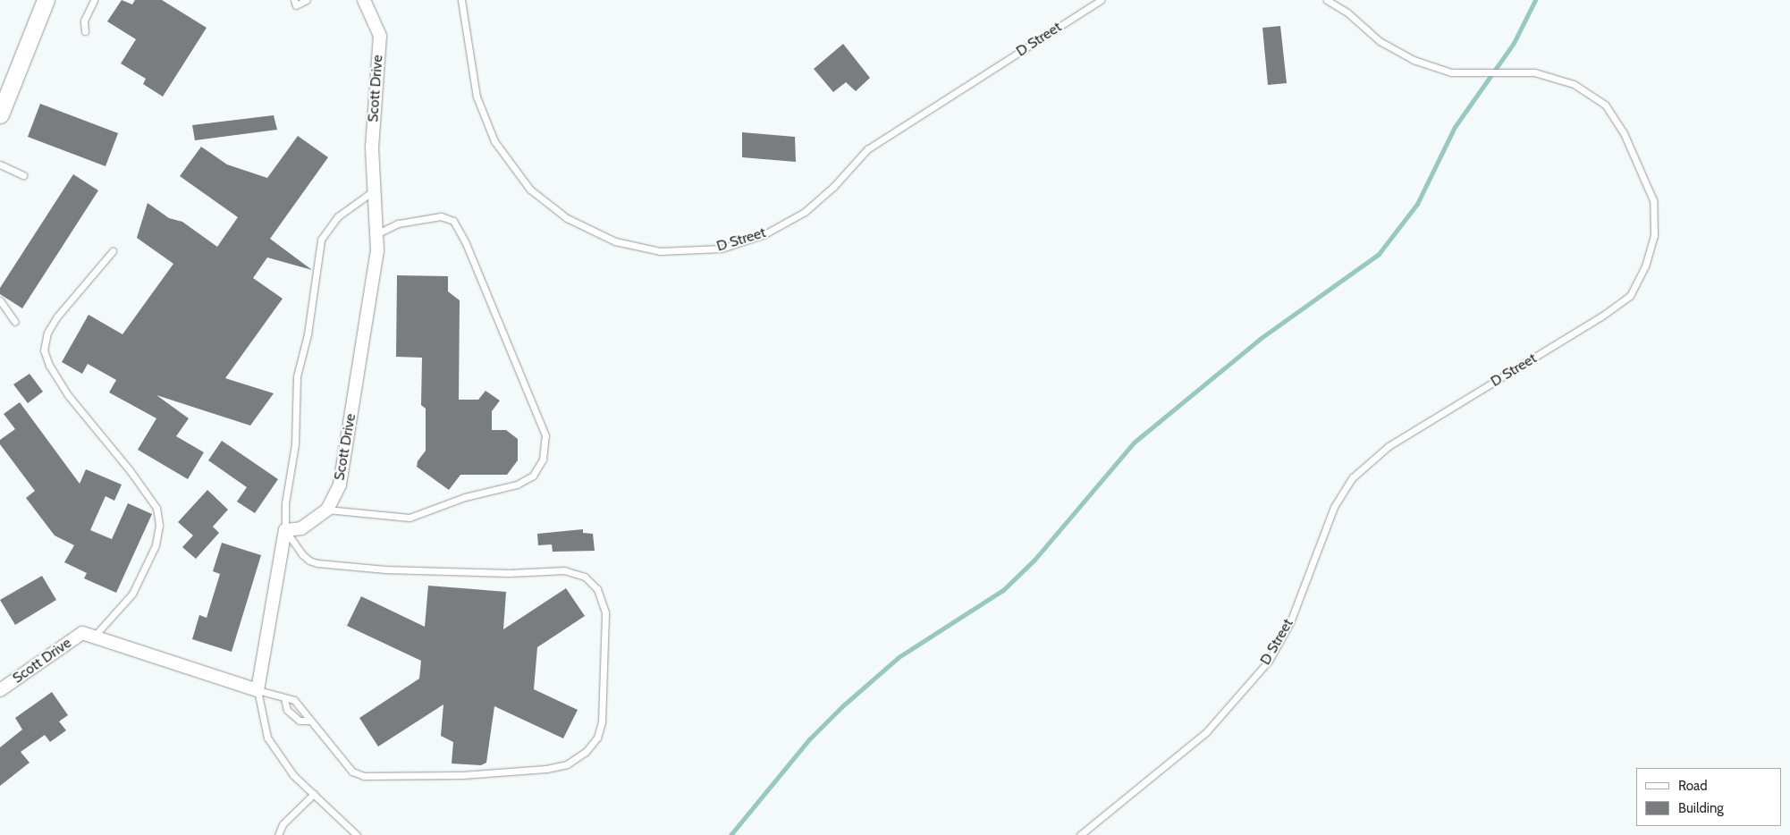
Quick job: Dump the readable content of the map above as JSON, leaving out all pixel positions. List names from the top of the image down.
{
  "streets": {
    "street": ["Scott Drive"],
    "lane": ["D Street"]
  },
  "legend": ["Road", "Building"]
}
